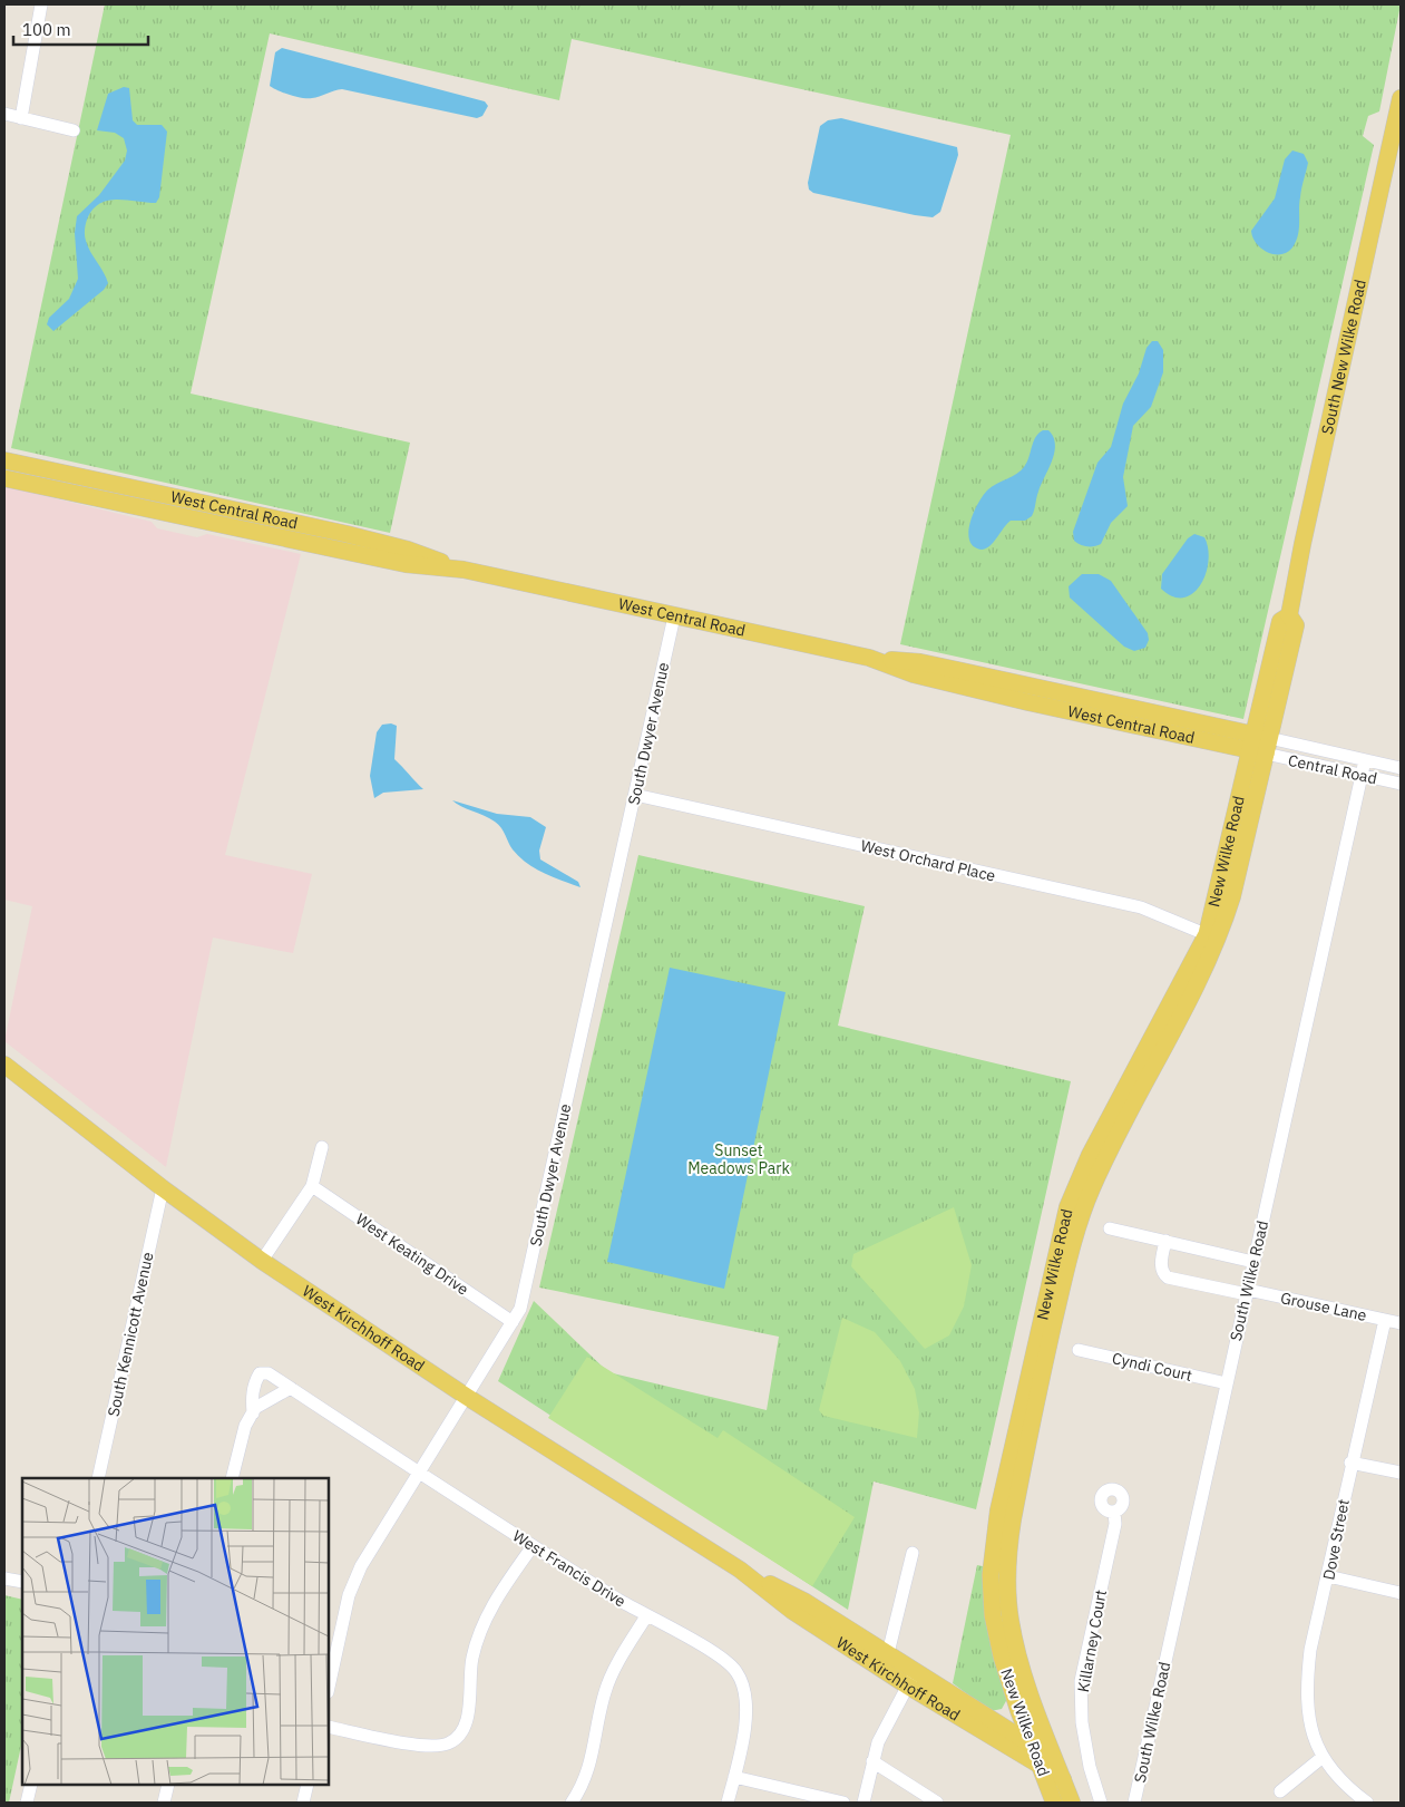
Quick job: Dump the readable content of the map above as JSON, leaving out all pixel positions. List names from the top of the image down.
{
  "streets": {
    "main road": [
      "South New Wilke Road",
      "West Central Road",
      "New Wilke Road",
      "West Kirchhoff Road"
    ],
    "street": [
      "South Dwyer Avenue",
      "Central Road",
      "West Orchard Place",
      "West Keating Drive",
      "South Wilke Road",
      "Grouse Lane",
      "South Kennicott Avenue",
      "Cyndi Court",
      "Dove Street",
      "West Francis Drive",
      "Killarney Court"
    ]
  },
  "crossings": [
    ["South New Wilke Road", "West Central Road"],
    ["South New Wilke Road", "Central Road"],
    ["South New Wilke Road", "New Wilke Road"],
    ["West Central Road", "South Dwyer Avenue"],
    ["West Central Road", "Central Road"],
    ["West Central Road", "New Wilke Road"],
    ["South Dwyer Avenue", "West Orchard Place"],
    ["South Dwyer Avenue", "West Keating Drive"],
    ["South Dwyer Avenue", "West Kirchhoff Road"],
    ["South Dwyer Avenue", "West Francis Drive"],
    ["Central Road", "New Wilke Road"],
    ["Central Road", "South Wilke Road"],
    ["New Wilke Road", "West Orchard Place"],
    ["New Wilke Road", "West Kirchhoff Road"],
    ["South Wilke Road", "Grouse Lane"],
    ["South Wilke Road", "Cyndi Court"],
    ["Grouse Lane", "Dove Street"],
    ["West Kirchhoff Road", "South Kennicott Avenue"]
  ],
  "parks": ["Sunset Meadows Park"],
  "scale_bar": "100 m"
}
